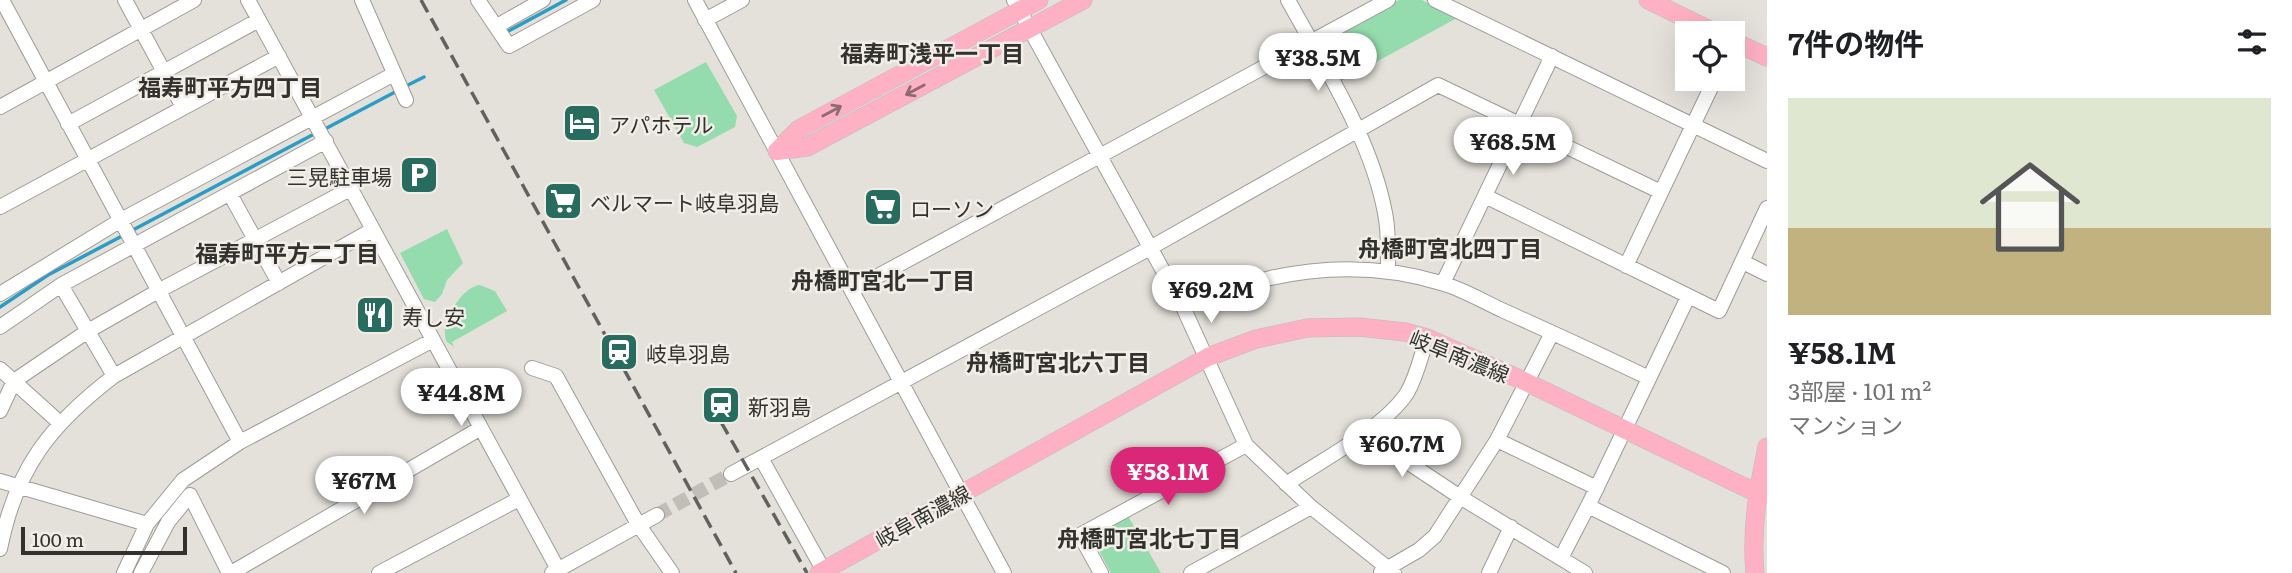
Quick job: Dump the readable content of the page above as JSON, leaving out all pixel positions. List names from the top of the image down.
{
  "streets": {
    "main road": ["岐阜南濃線"]
  },
  "districts": [
    "福寿町浅平一丁目",
    "福寿町平方四丁目",
    "舟橋町宮北四丁目",
    "福寿町平方二丁目",
    "舟橋町宮北一丁目",
    "舟橋町宮北六丁目",
    "舟橋町宮北七丁目"
  ],
  "places": {
    "hotel": ["アパホテル"],
    "parking": ["三晃駐車場"],
    "supermarket": ["ベルマート岐阜羽島", "ローソン"],
    "restaurant": ["寿し安"],
    "station": ["岐阜羽島", "新羽島"]
  },
  "scale_bar": "100 m",
  "page": {
    "heading": "7件の物件",
    "price": [
      "¥38.5M",
      "¥68.5M",
      "¥69.2M",
      "¥44.8M",
      "¥60.7M",
      "¥58.1M",
      "¥67M"
    ],
    "list": [
      {
        "name": "¥58.1M",
        "note": "3部屋 · 101 m² · マンション"
      }
    ],
    "scale": "100 m"
  }
}
